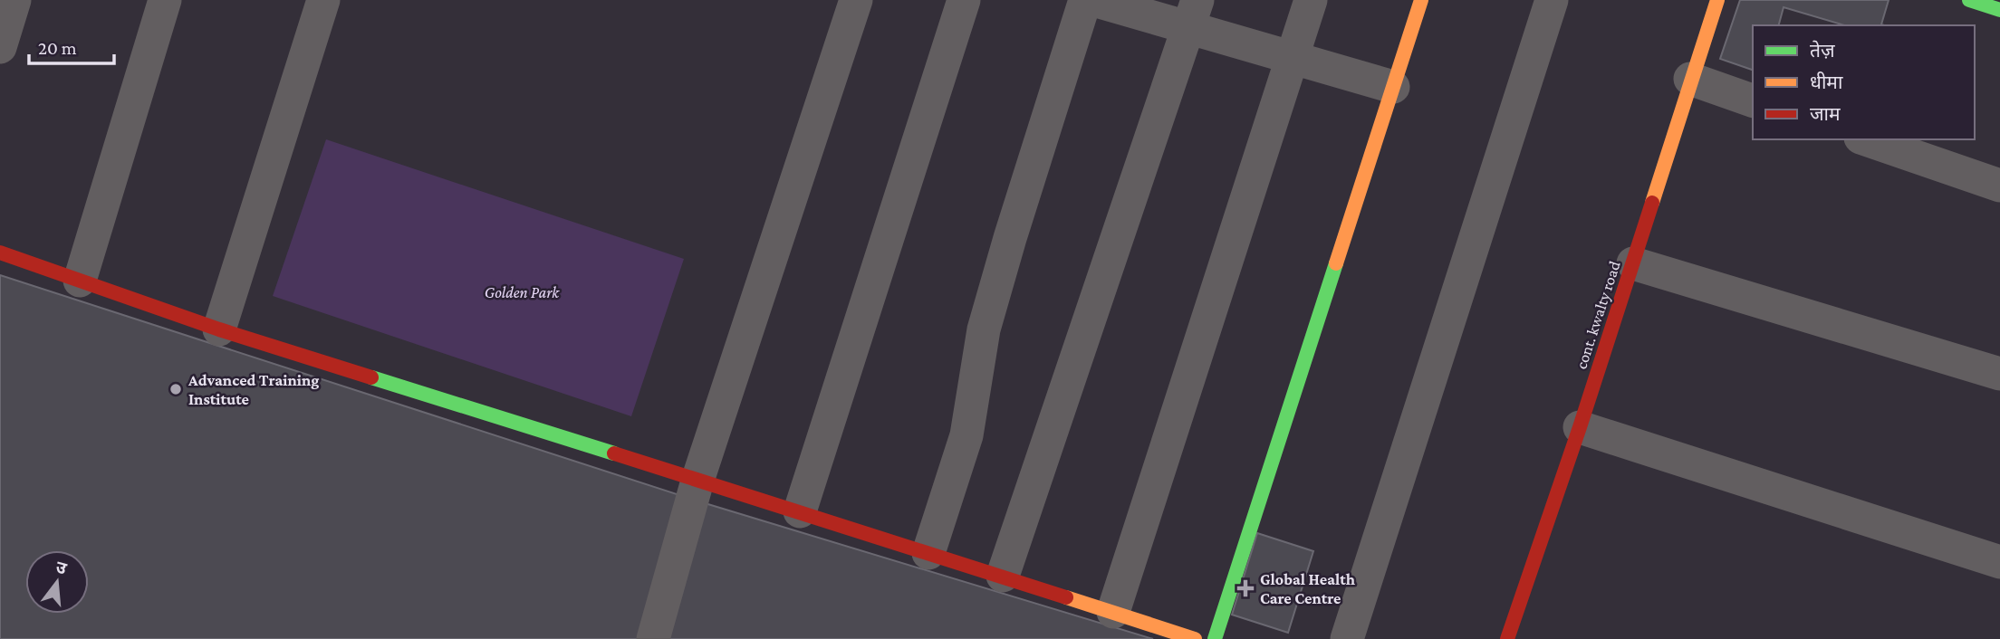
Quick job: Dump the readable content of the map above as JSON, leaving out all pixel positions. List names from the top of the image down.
{
  "streets": {
    "street": ["cont. kwalty road"]
  },
  "parks": ["Golden Park"],
  "places": {
    "other": ["Advanced Training Institute"],
    "health": ["Global Health Care Centre"]
  },
  "legend": ["तेज़", "धीमा", "जाम"],
  "scale_bar": "20 m",
  "north": "top"
}
